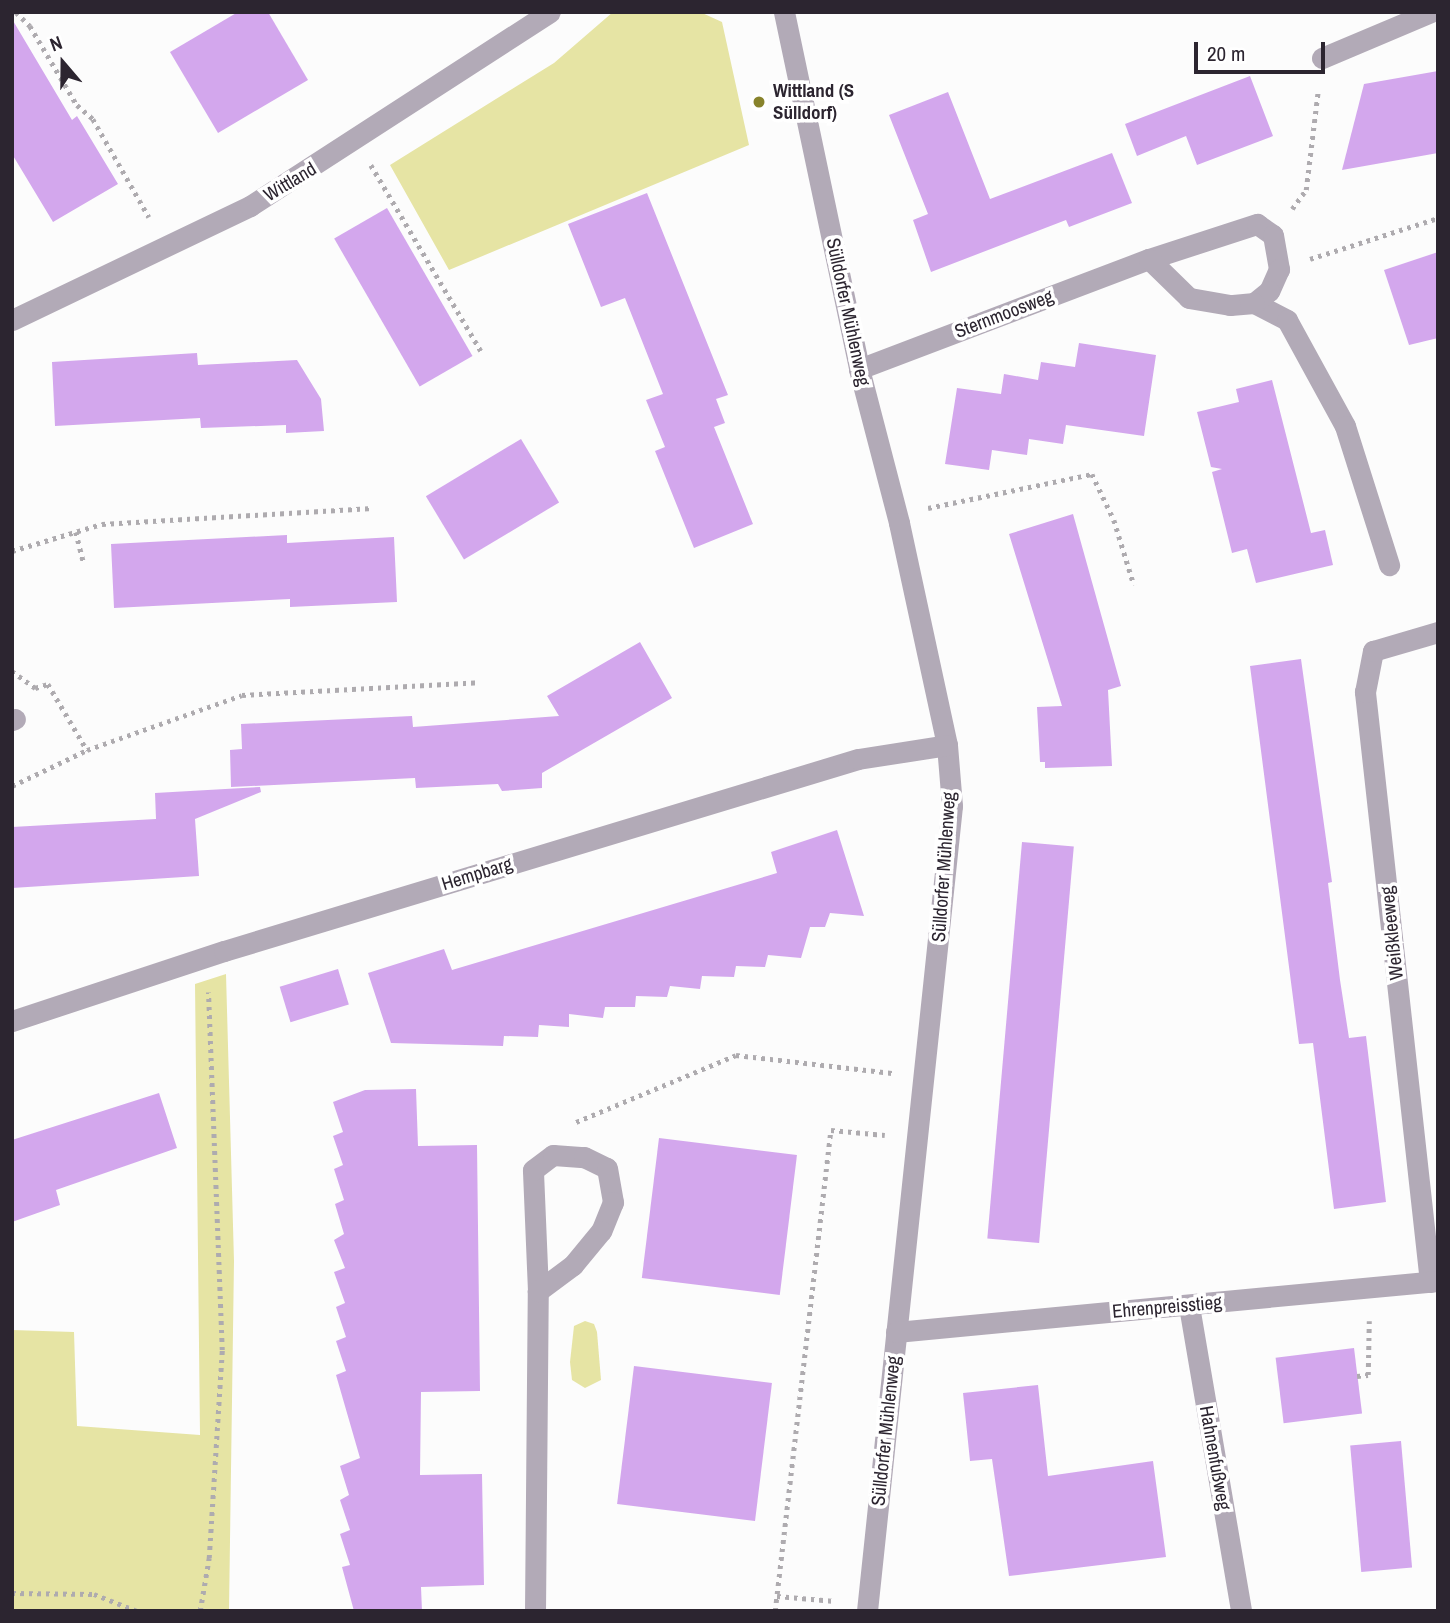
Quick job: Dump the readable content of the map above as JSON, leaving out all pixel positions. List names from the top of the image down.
{
  "streets": {
    "street": [
      "Wittland",
      "Sülldorfer Mühlenweg",
      "Sternmoosweg",
      "Hempbarg",
      "Weißkleeweg",
      "Ehrenpreisstieg",
      "Hahnenfußweg"
    ]
  },
  "crossings": [
    ["Sülldorfer Mühlenweg", "Sternmoosweg"],
    ["Sülldorfer Mühlenweg", "Hempbarg"],
    ["Sülldorfer Mühlenweg", "Ehrenpreisstieg"],
    ["Weißkleeweg", "Ehrenpreisstieg"],
    ["Ehrenpreisstieg", "Hahnenfußweg"]
  ],
  "places": ["Wittland (S Sülldorf)"],
  "scale_bar": "20 m",
  "north": "top"
}
